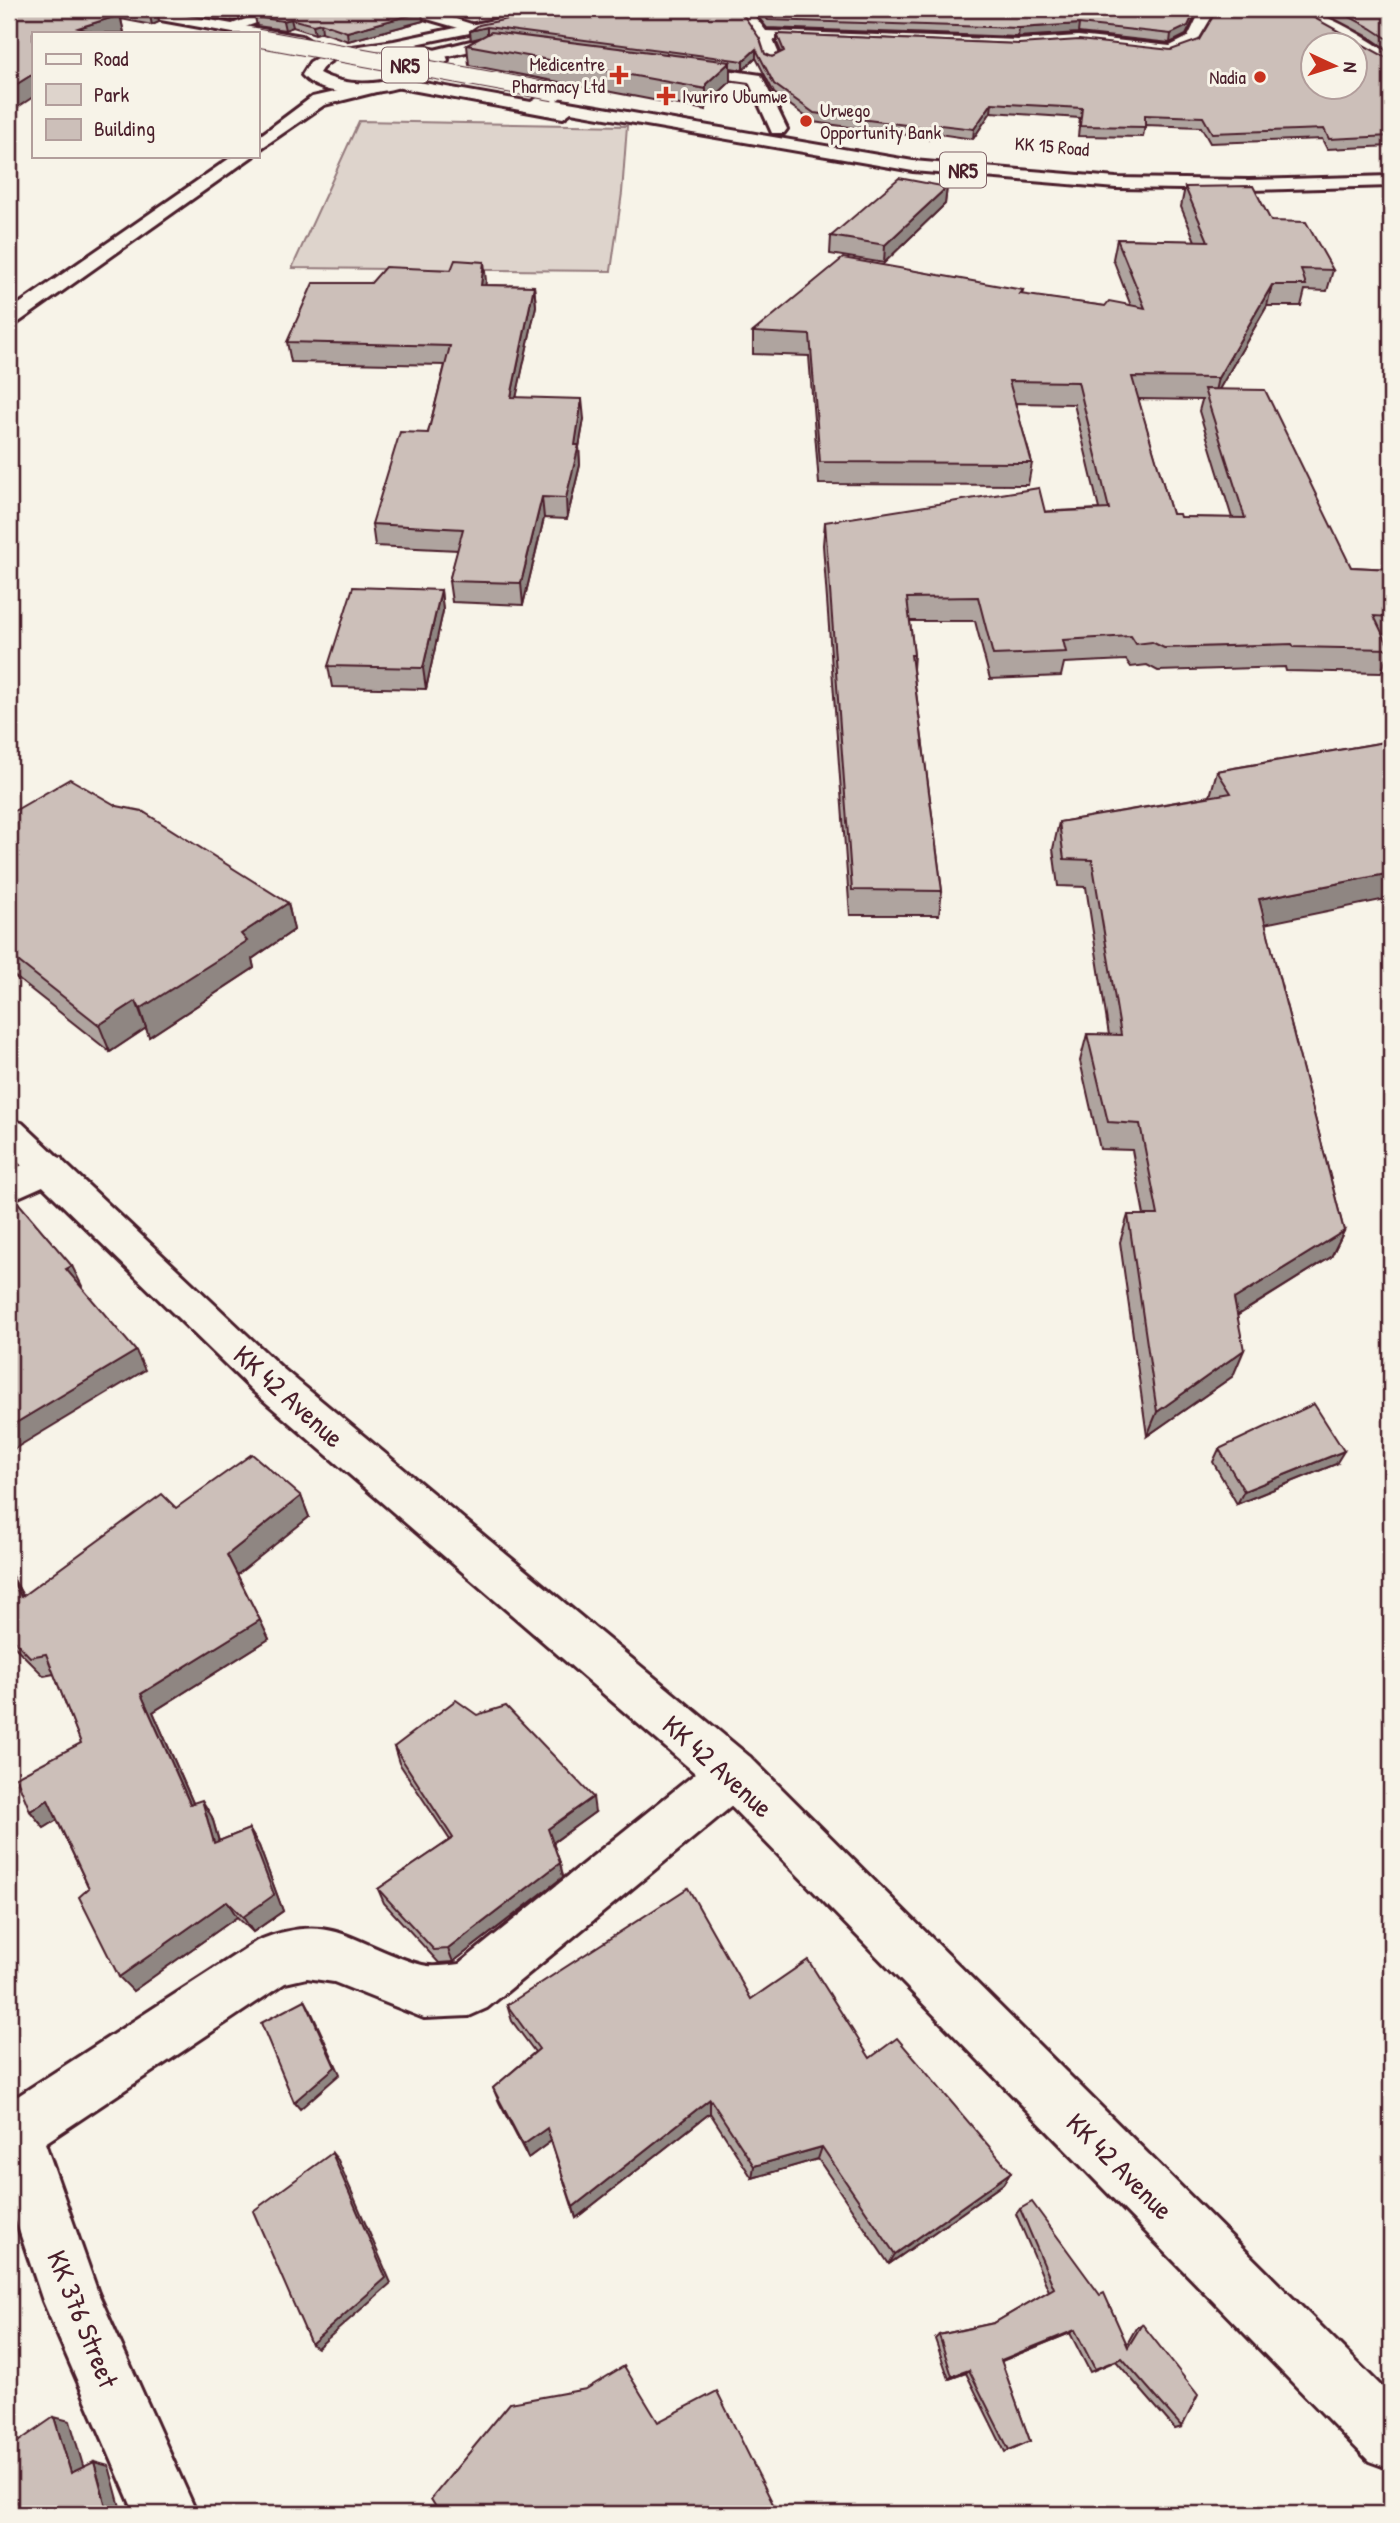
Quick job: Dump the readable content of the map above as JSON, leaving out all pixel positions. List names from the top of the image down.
{
  "streets": {
    "main road": [
      "NR5",
      "KK 15 Road",
      "KK 42 Avenue",
      "KK 376 Street"
    ]
  },
  "places": {
    "health": ["Medicentre Pharmacy Ltd", "Ivuriro Ubumwe"],
    "other": ["Nadia", "Urwego Opportunity Bank"]
  },
  "legend": ["Road", "Park", "Building"],
  "north": "right"
}
